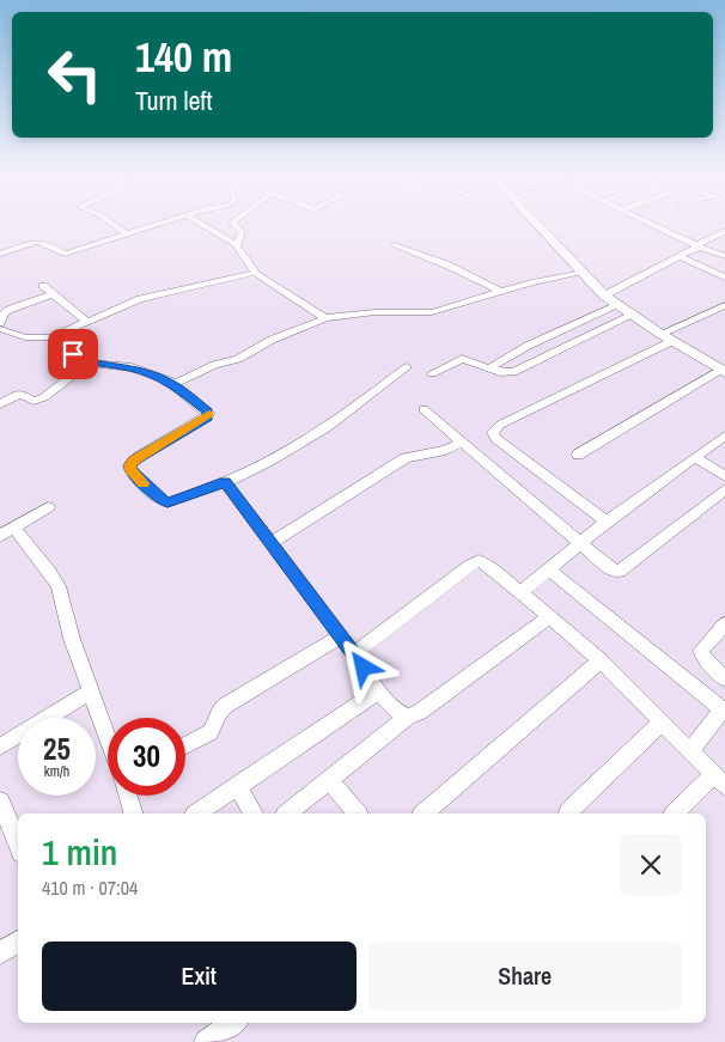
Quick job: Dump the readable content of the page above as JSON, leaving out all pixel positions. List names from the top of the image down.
{
  "page": {
    "turn": ["140 m", "Turn left"],
    "speed": "25 km/h",
    "limit": "30",
    "heading": ["1 min", "410 m · 07:04"],
    "buttons": ["Exit", "Share"]
  }
}
